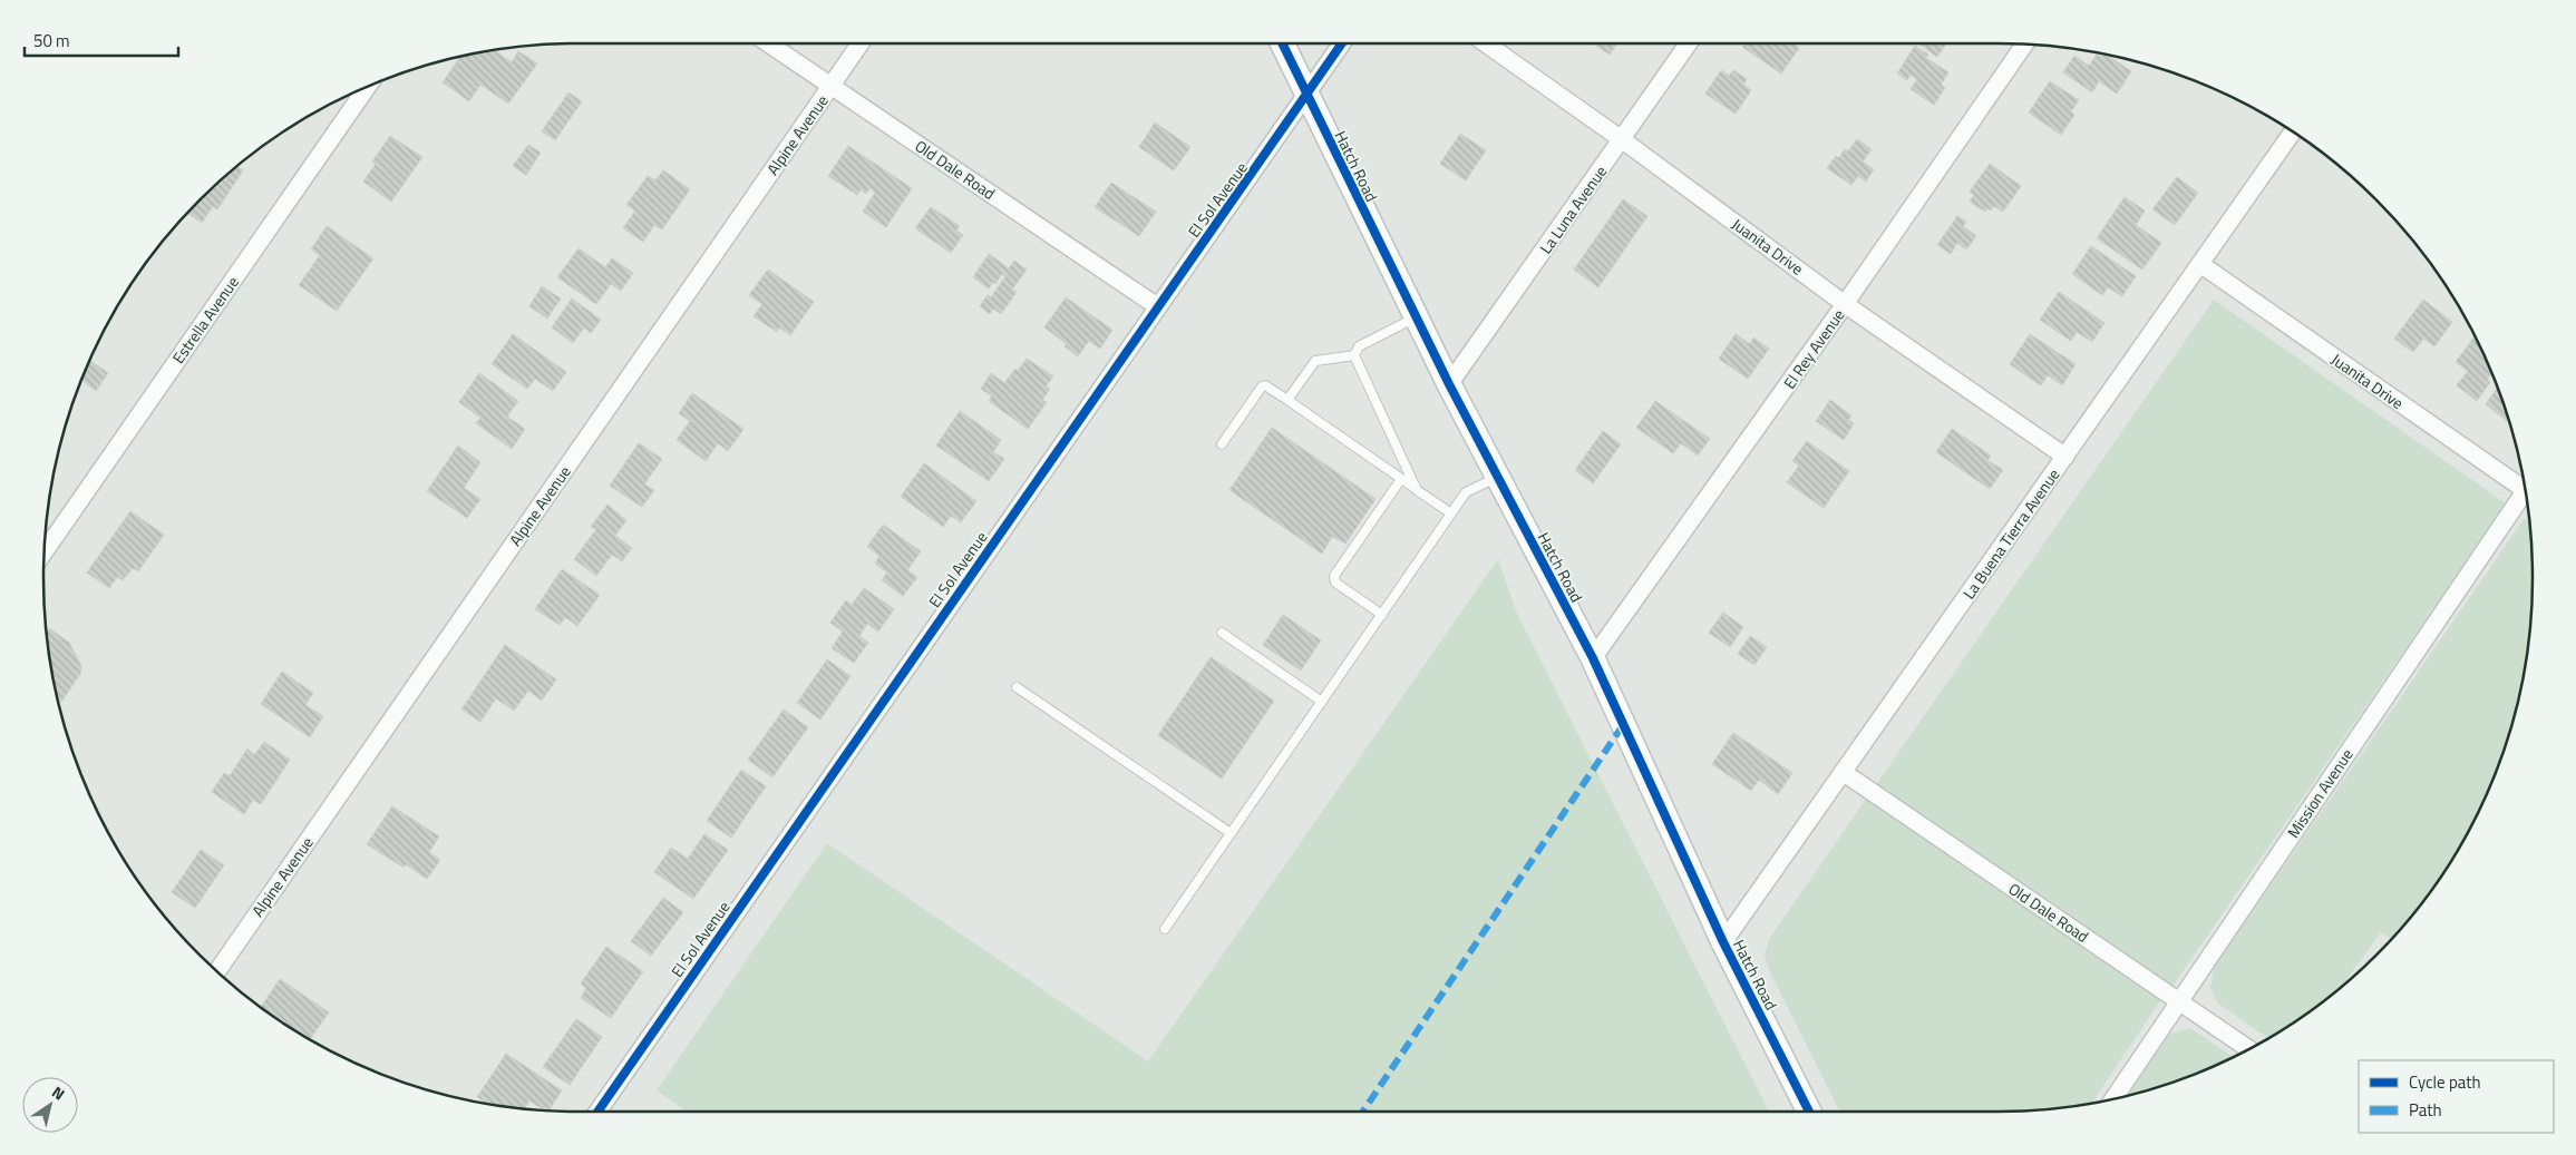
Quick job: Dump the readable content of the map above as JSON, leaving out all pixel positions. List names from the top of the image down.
{
  "streets": {
    "street": [
      "Alpine Avenue",
      "Hatch Road",
      "Old Dale Road",
      "El Sol Avenue",
      "La Luna Avenue",
      "Juanita Drive",
      "Estrella Avenue",
      "El Rey Avenue",
      "La Buena Tierra Avenue",
      "Mission Avenue"
    ]
  },
  "crossings": [
    ["Alpine Avenue", "Old Dale Road"],
    ["Hatch Road", "El Sol Avenue"],
    ["Hatch Road", "La Luna Avenue"],
    ["Hatch Road", "El Rey Avenue"],
    ["Hatch Road", "La Buena Tierra Avenue"],
    ["Old Dale Road", "El Sol Avenue"],
    ["Old Dale Road", "La Buena Tierra Avenue"],
    ["Old Dale Road", "Mission Avenue"],
    ["La Luna Avenue", "Juanita Drive"],
    ["Juanita Drive", "El Rey Avenue"],
    ["Juanita Drive", "La Buena Tierra Avenue"]
  ],
  "legend": ["Cycle path", "Path"],
  "scale_bar": "50 m",
  "north": "top right"
}
